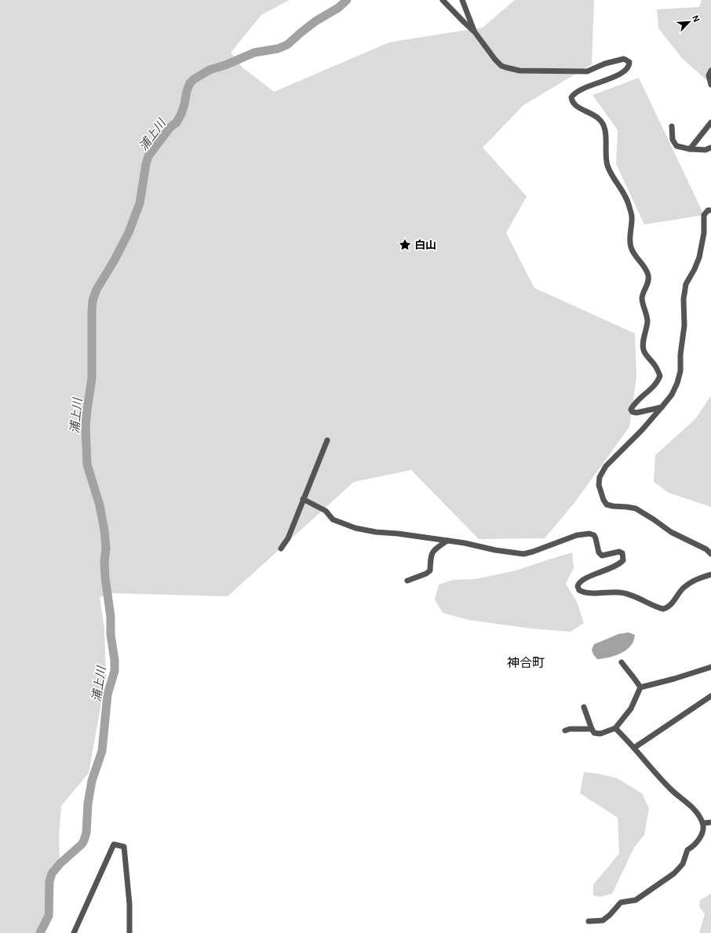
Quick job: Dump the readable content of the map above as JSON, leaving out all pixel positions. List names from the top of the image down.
{
  "districts": ["神合町"],
  "water": ["浦上川"],
  "places": {
    "place": ["白山"]
  },
  "north": "top right"
}
